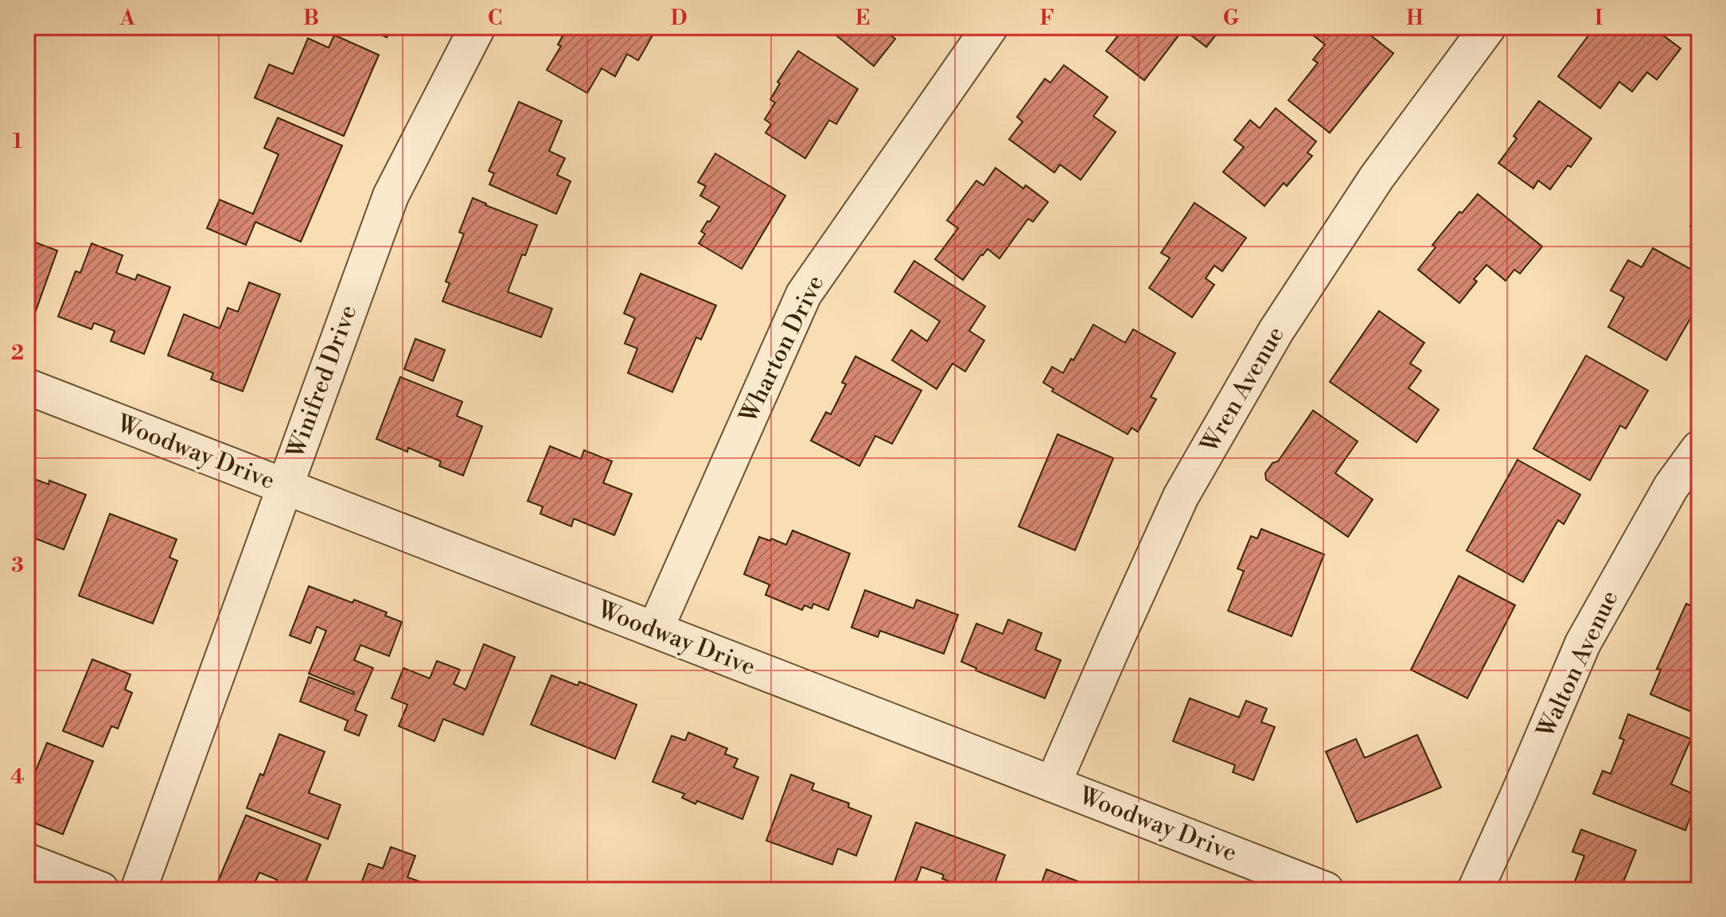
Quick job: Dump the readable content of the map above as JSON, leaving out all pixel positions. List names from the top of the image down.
{
  "streets": {
    "street": [
      "Wharton Drive",
      "Winifred Drive",
      "Wren Avenue",
      "Woodway Drive",
      "Walton Avenue"
    ]
  },
  "crossings": [
    ["Wharton Drive", "Woodway Drive"],
    ["Winifred Drive", "Woodway Drive"],
    ["Wren Avenue", "Woodway Drive"]
  ],
  "grid": {
    "columns": [
      "A",
      "B",
      "C",
      "D",
      "E",
      "F",
      "G",
      "H",
      "I"
    ],
    "rows": [
      "1",
      "2",
      "3",
      "4"
    ]
  }
}
